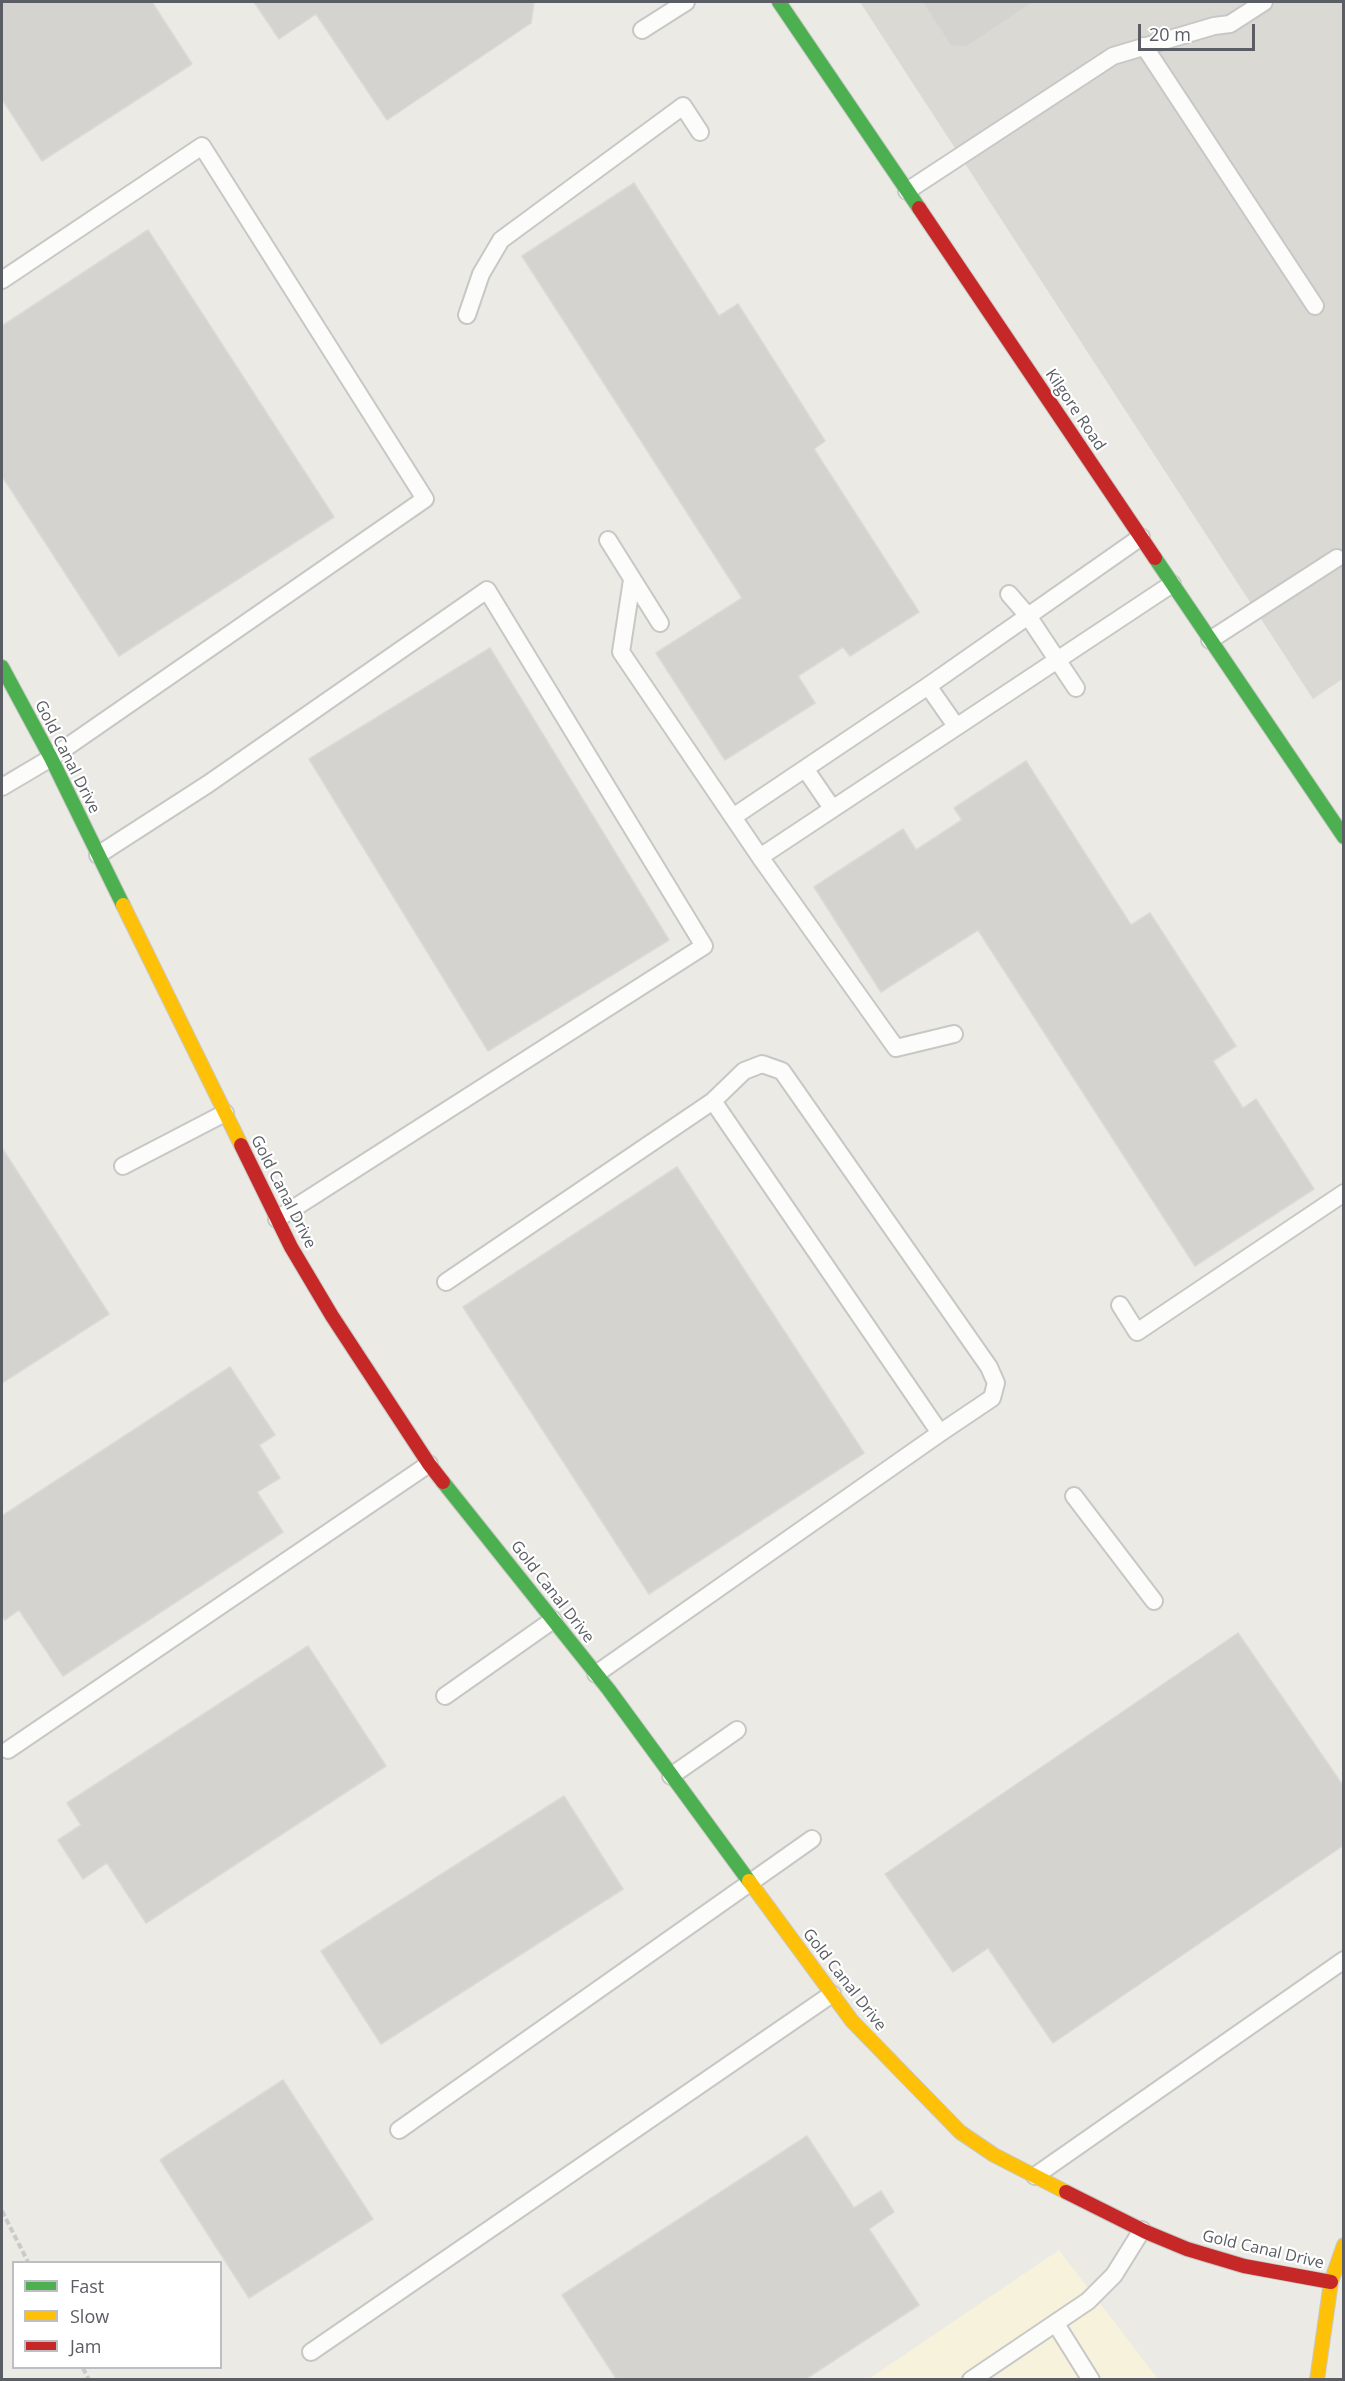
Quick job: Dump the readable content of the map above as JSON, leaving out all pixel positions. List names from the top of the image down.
{
  "streets": {
    "street": ["Kilgore Road", "Gold Canal Drive"]
  },
  "legend": ["Fast", "Slow", "Jam"],
  "scale_bar": "20 m"
}
